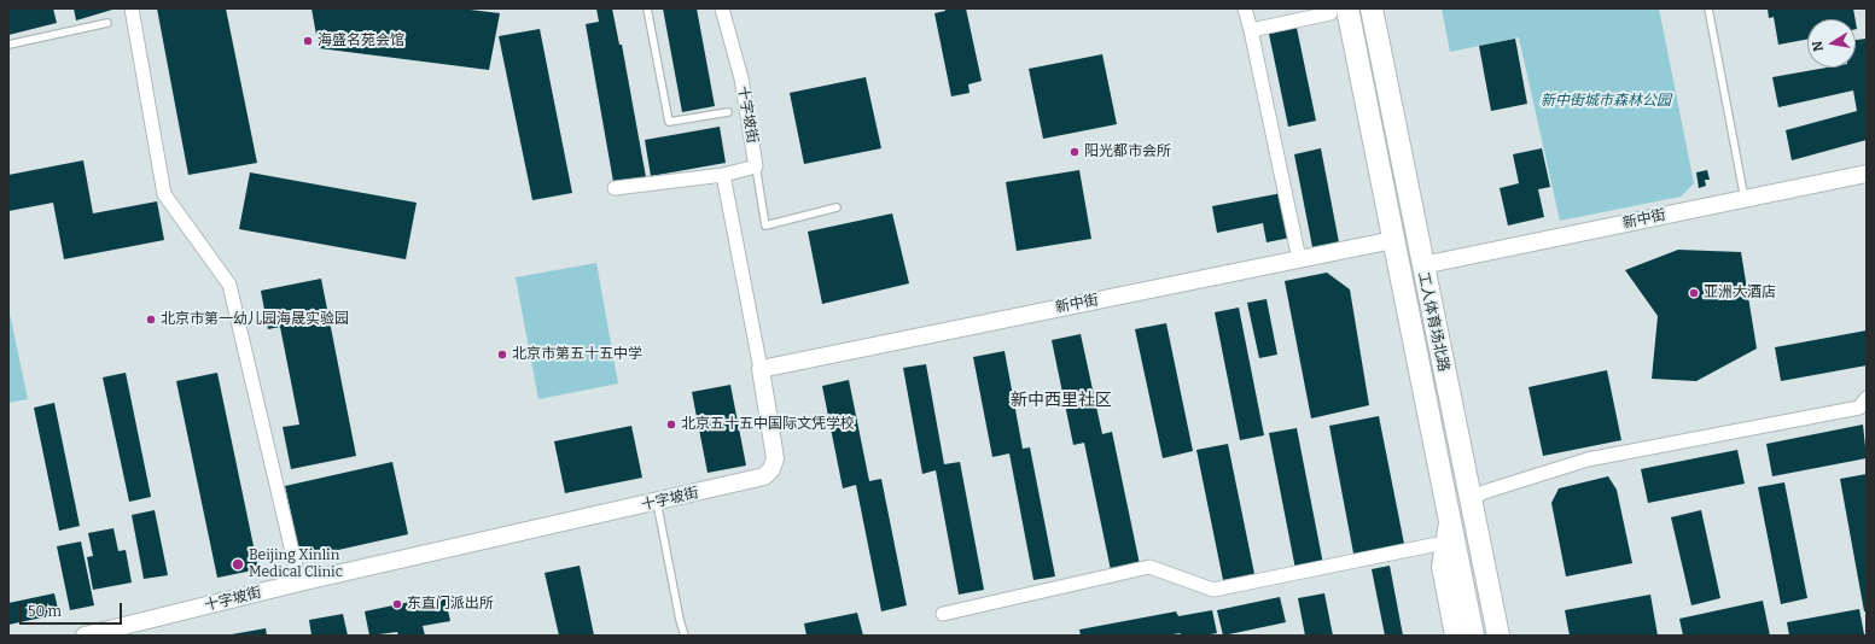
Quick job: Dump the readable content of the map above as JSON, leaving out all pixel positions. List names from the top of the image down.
{
  "streets": {
    "main road": ["工人体育场北路"],
    "street": ["十字坡街", "新中街"]
  },
  "crossings": [
    ["十字坡街", "新中街"],
    ["新中街", "工人体育场北路"]
  ],
  "districts": ["新中西里社区"],
  "parks": ["新中街城市森林公园"],
  "places": [
    "海盛名苑会馆",
    "阳光都市会所",
    "亚洲大酒店",
    "北京市第一幼儿园海晟实验园",
    "北京市第五十五中学",
    "北京五十五中国际文凭学校",
    "Beijing Xinlin Medical Clinic",
    "东直门派出所"
  ],
  "scale_bar": "50 m",
  "north": "left"
}
